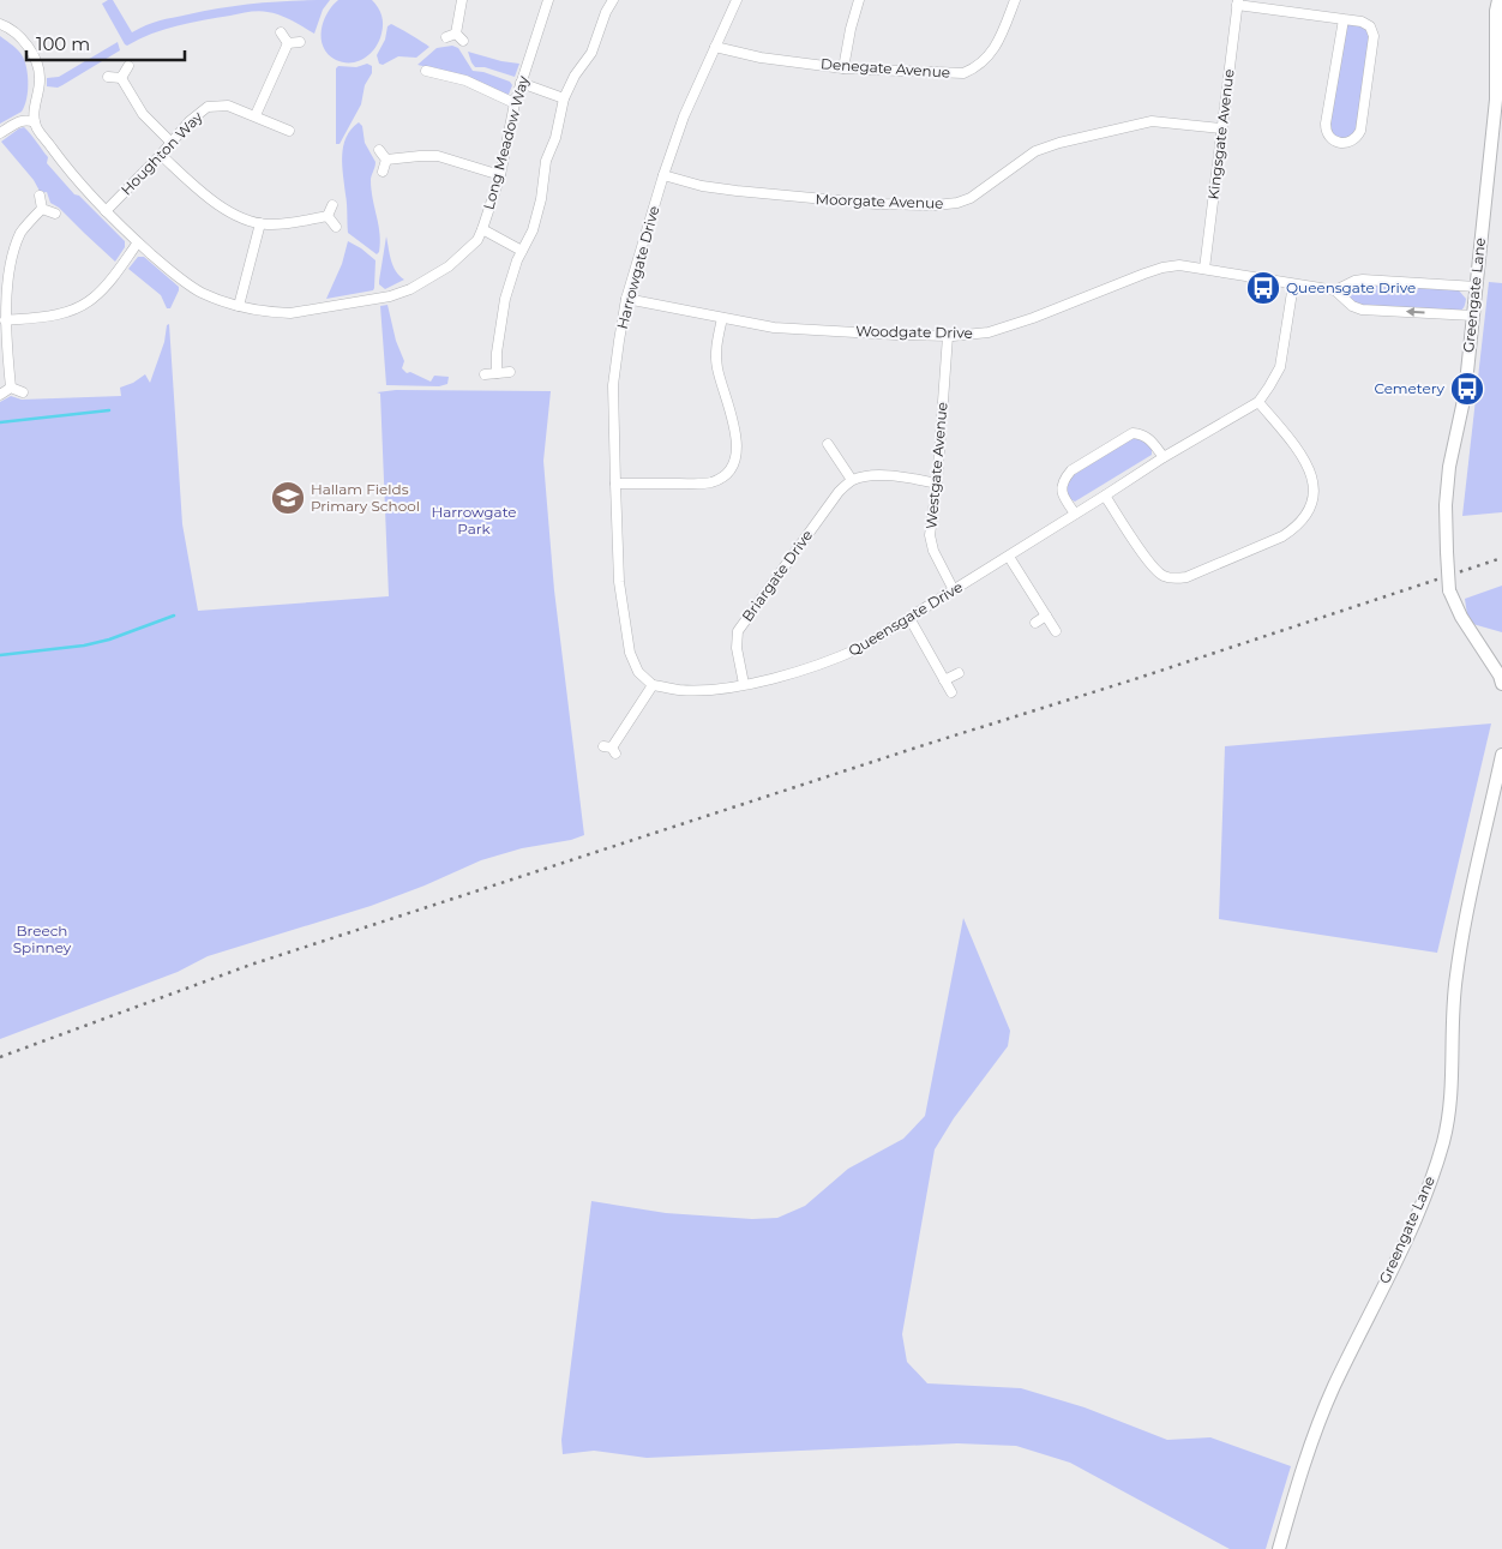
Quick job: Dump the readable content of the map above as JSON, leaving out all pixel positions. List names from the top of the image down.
{
  "streets": {
    "street": [
      "Denegate Avenue",
      "Kingsgate Avenue",
      "Long Meadow Way",
      "Houghton Way",
      "Moorgate Avenue",
      "Harrowgate Drive",
      "Greengate Lane",
      "Woodgate Drive",
      "Westgate Avenue",
      "Briargate Drive",
      "Queensgate Drive"
    ]
  },
  "crossings": [
    ["Denegate Avenue", "Harrowgate Drive"],
    ["Kingsgate Avenue", "Moorgate Avenue"],
    ["Kingsgate Avenue", "Woodgate Drive"],
    ["Long Meadow Way", "Houghton Way"],
    ["Moorgate Avenue", "Harrowgate Drive"],
    ["Harrowgate Drive", "Woodgate Drive"],
    ["Harrowgate Drive", "Queensgate Drive"],
    ["Greengate Lane", "Woodgate Drive"],
    ["Woodgate Drive", "Westgate Avenue"],
    ["Woodgate Drive", "Queensgate Drive"],
    ["Westgate Avenue", "Queensgate Drive"],
    ["Briargate Drive", "Queensgate Drive"]
  ],
  "parks": ["Harrowgate Park", "Breech Spinney"],
  "places": {
    "bus stop": ["Queensgate Drive", "Cemetery"],
    "school or university": ["Hallam Fields Primary School"]
  },
  "scale_bar": "100 m"
}
